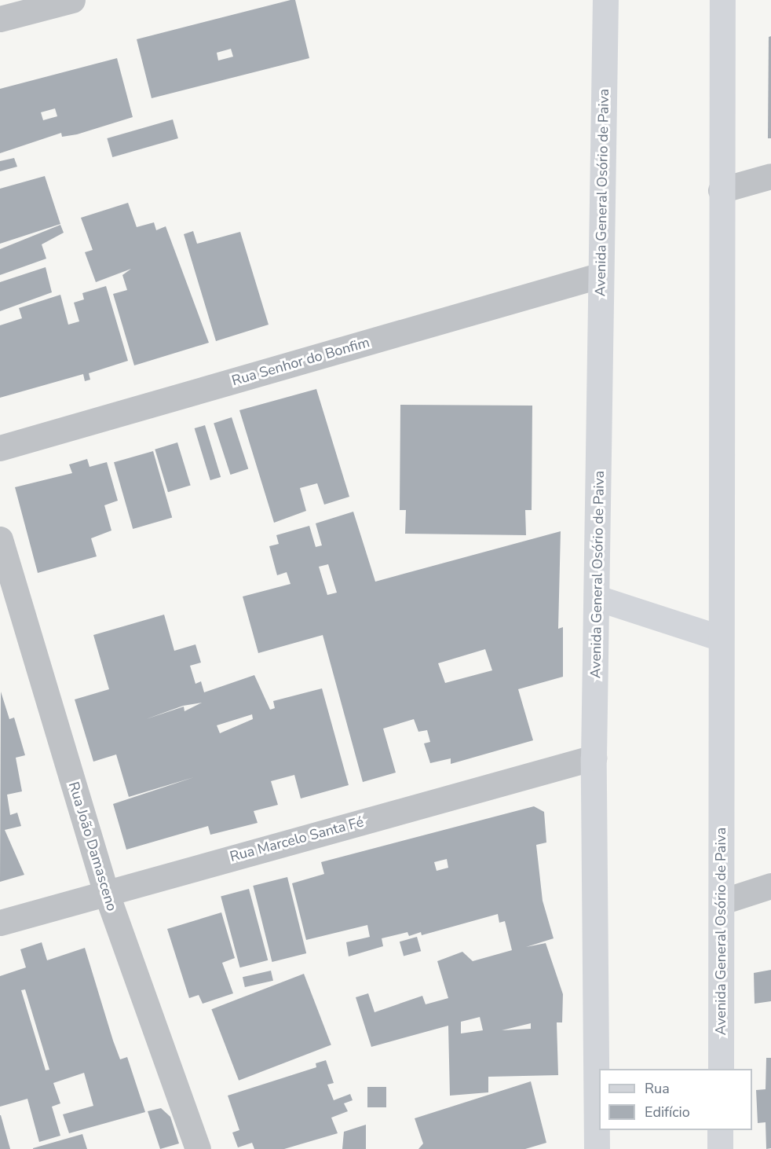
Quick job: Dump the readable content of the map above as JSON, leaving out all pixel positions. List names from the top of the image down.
{
  "streets": {
    "main road": ["Avenida General Osório de Paiva"],
    "street": ["Rua Senhor do Bonfim", "Rua Marcelo Santa Fé", "Rua João Damasceno"]
  },
  "crossings": [
    ["Avenida General Osório de Paiva", "Rua Senhor do Bonfim"],
    ["Avenida General Osório de Paiva", "Rua Marcelo Santa Fé"],
    ["Rua Marcelo Santa Fé", "Rua João Damasceno"]
  ],
  "legend": ["Rua", "Edifício"]
}
